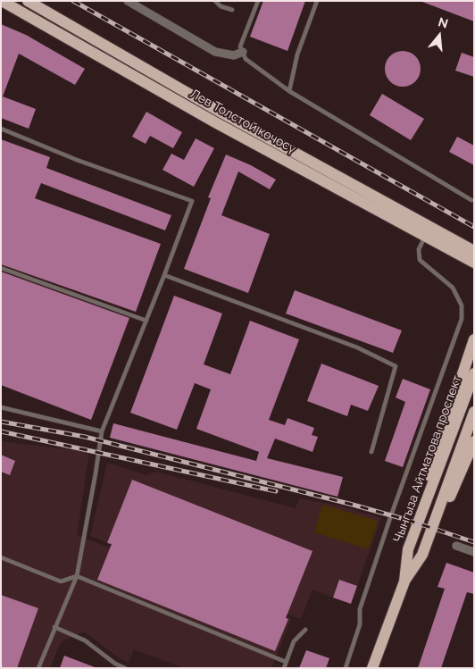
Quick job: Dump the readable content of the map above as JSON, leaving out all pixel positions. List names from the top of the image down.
{
  "streets": {
    "main road": ["Лев Толстой көчөсү", "Чынгыза Айтматова проспект"]
  },
  "north": "top"
}
